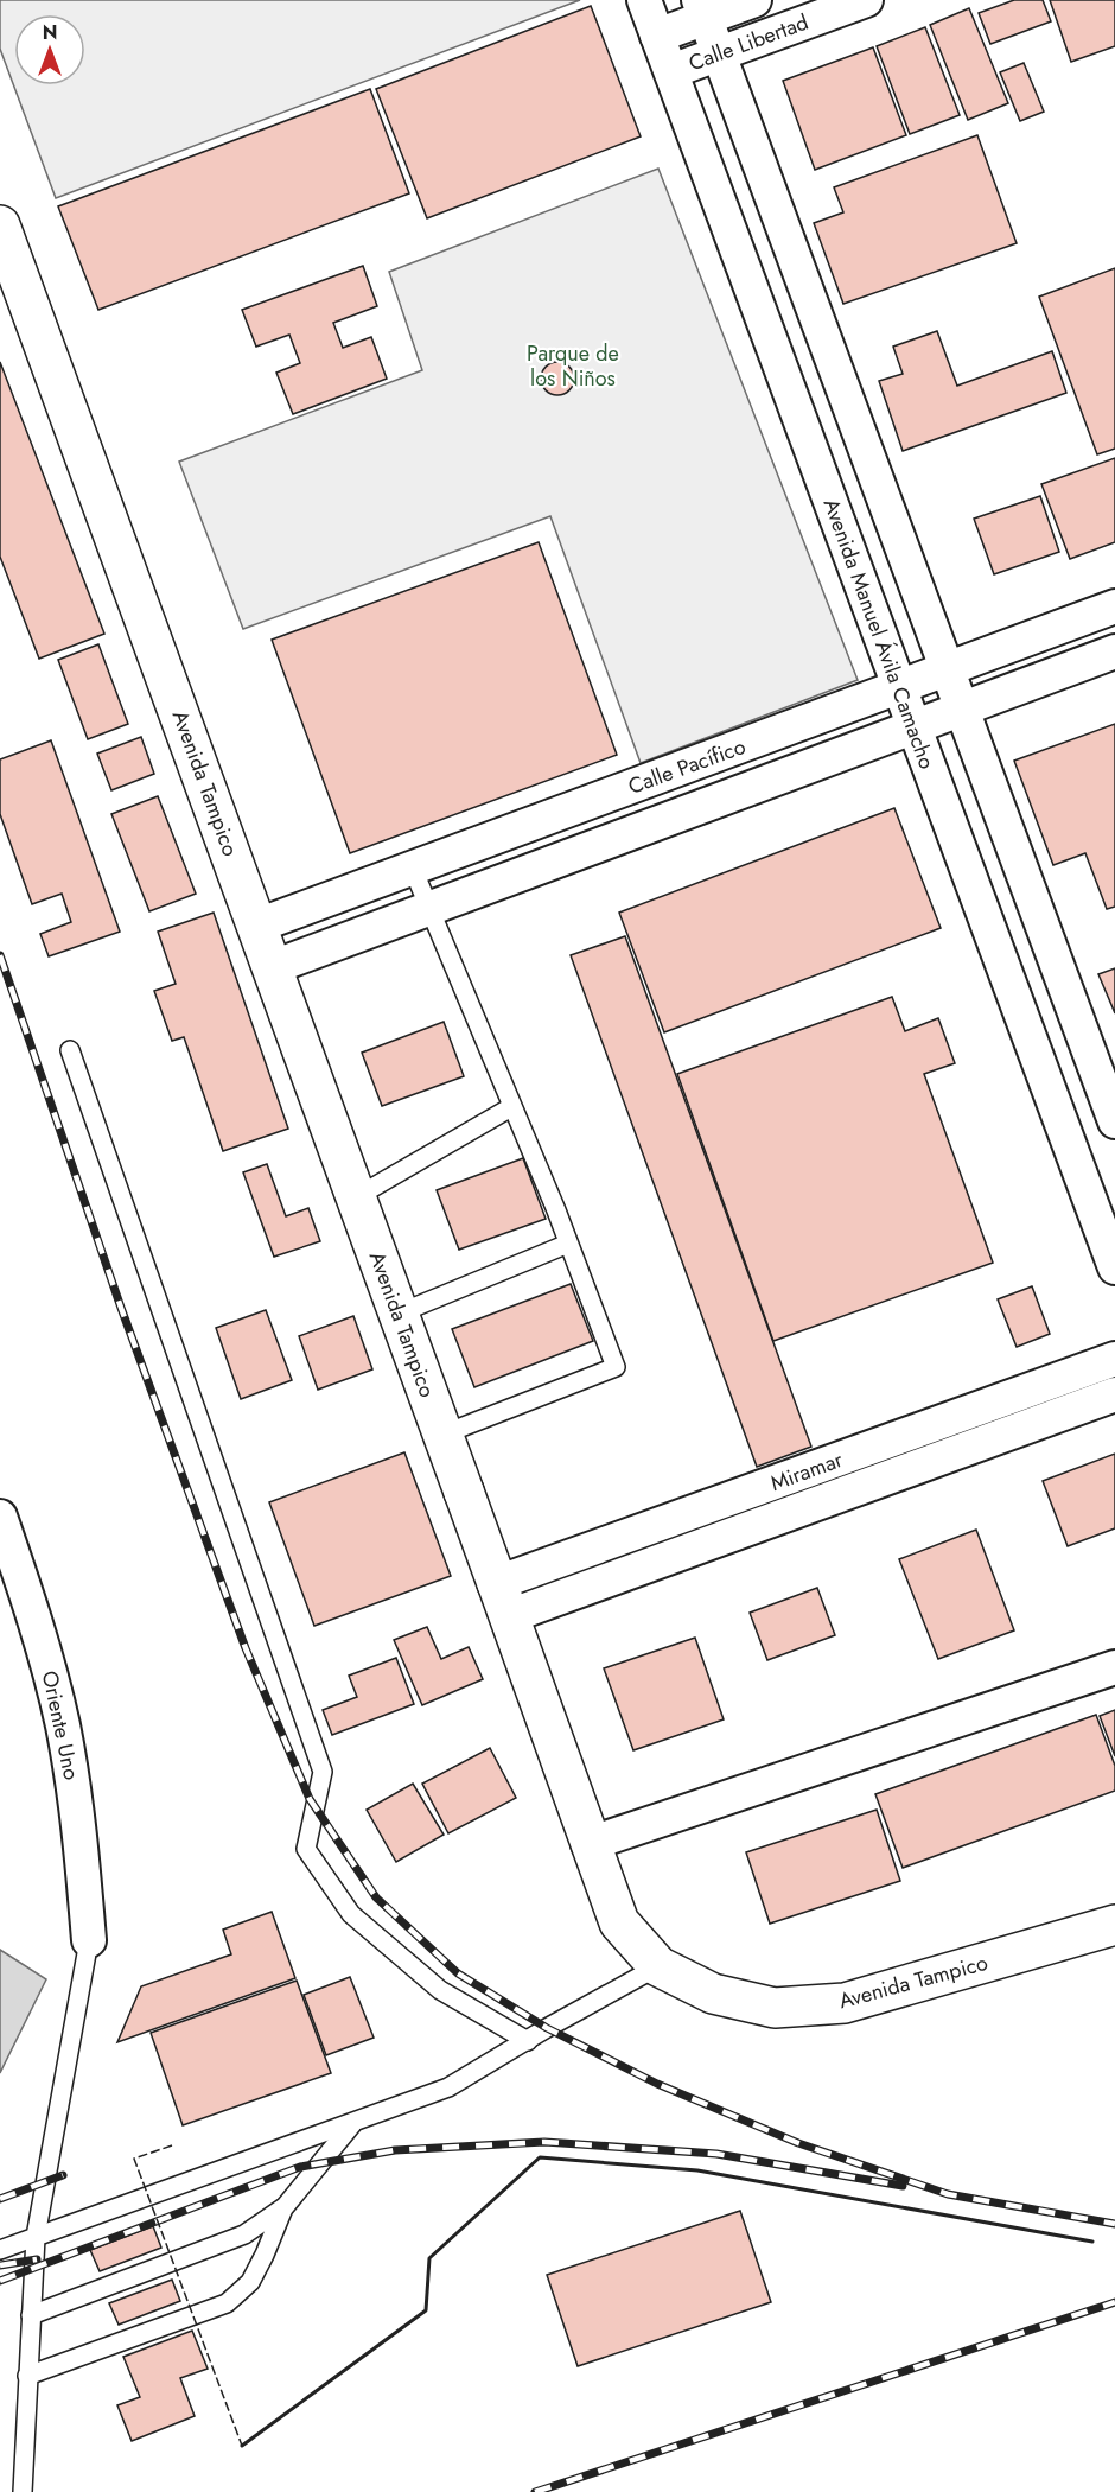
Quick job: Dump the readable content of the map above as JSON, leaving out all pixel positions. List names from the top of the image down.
{
  "streets": {
    "main road": ["Avenida Tampico"],
    "street": [
      "Calle Libertad",
      "Avenida Manuel Ávila Camacho",
      "Calle Pacífico",
      "Miramar",
      "Oriente Uno"
    ]
  },
  "crossings": [
    ["Calle Libertad", "Avenida Manuel Ávila Camacho"],
    ["Avenida Manuel Ávila Camacho", "Calle Pacífico"],
    ["Calle Pacífico", "Avenida Tampico"],
    ["Avenida Tampico", "Miramar"]
  ],
  "parks": ["Parque de los Niños"],
  "north": "top"
}
